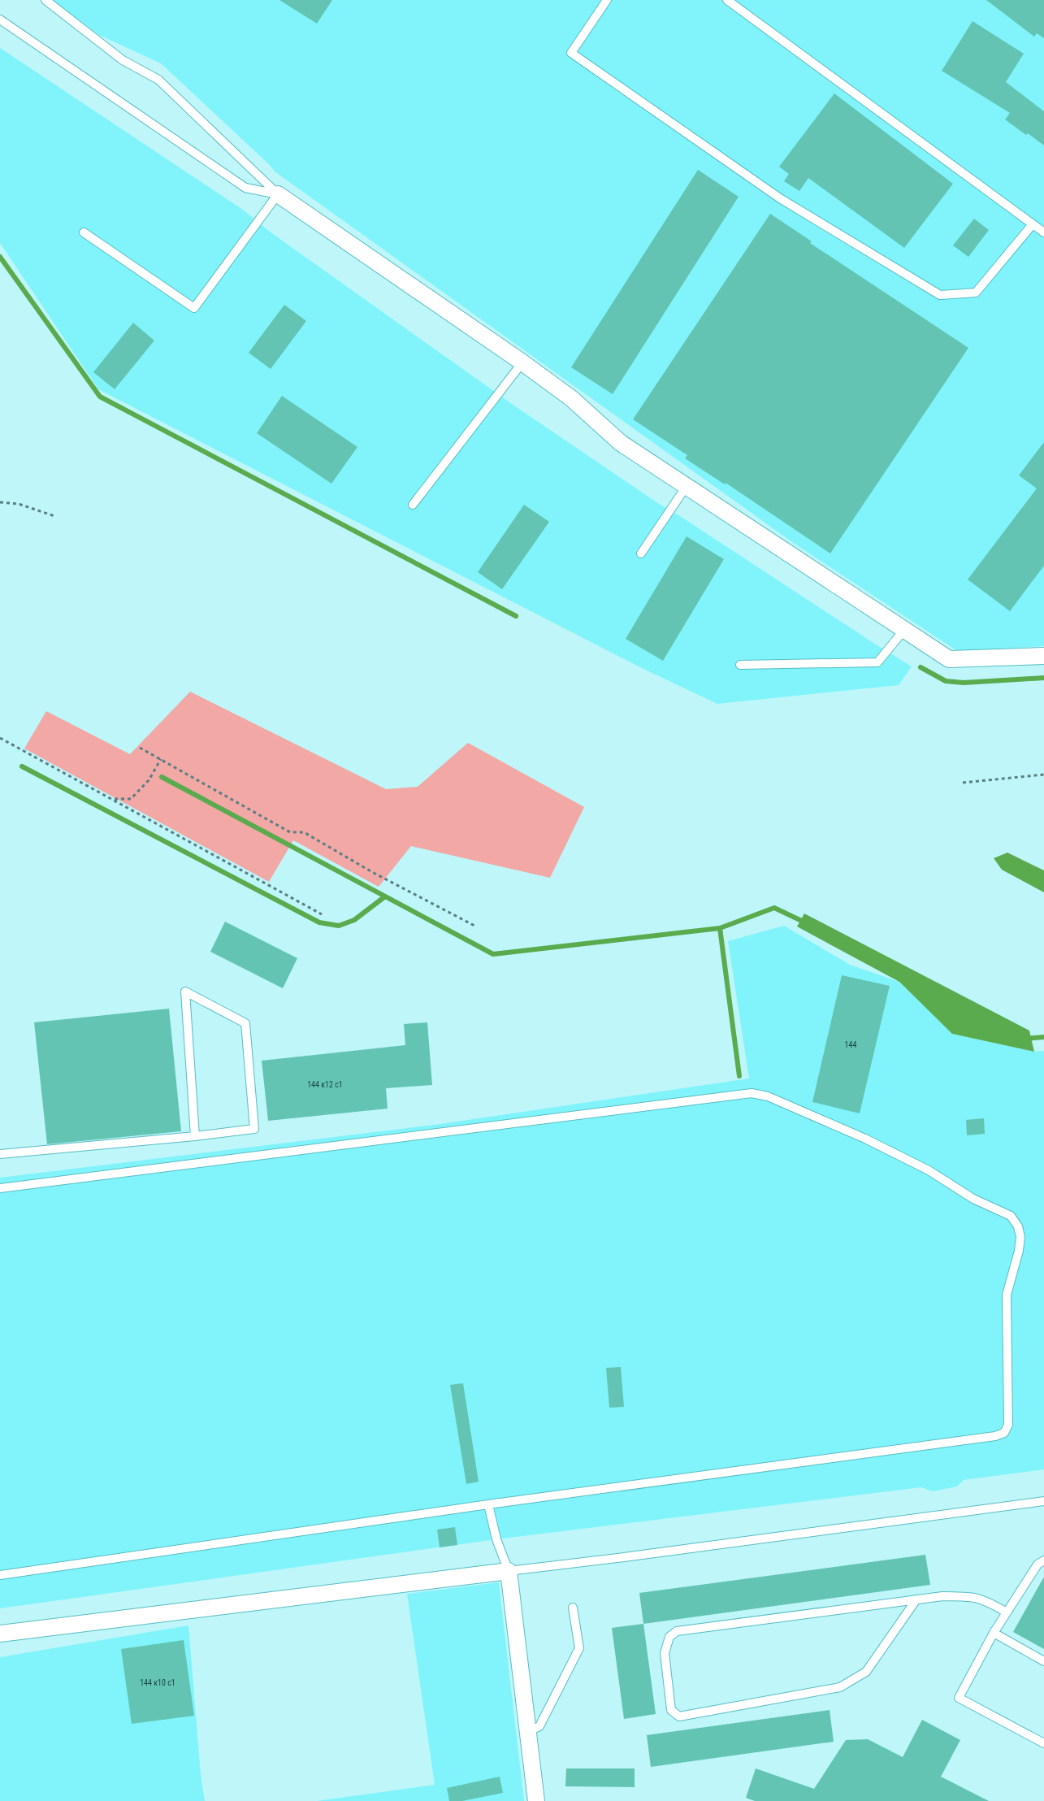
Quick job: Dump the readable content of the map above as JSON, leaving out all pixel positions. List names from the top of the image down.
{
  "house_numbers": ["144", "144 к12 с1", "144 к10 с1"]
}
